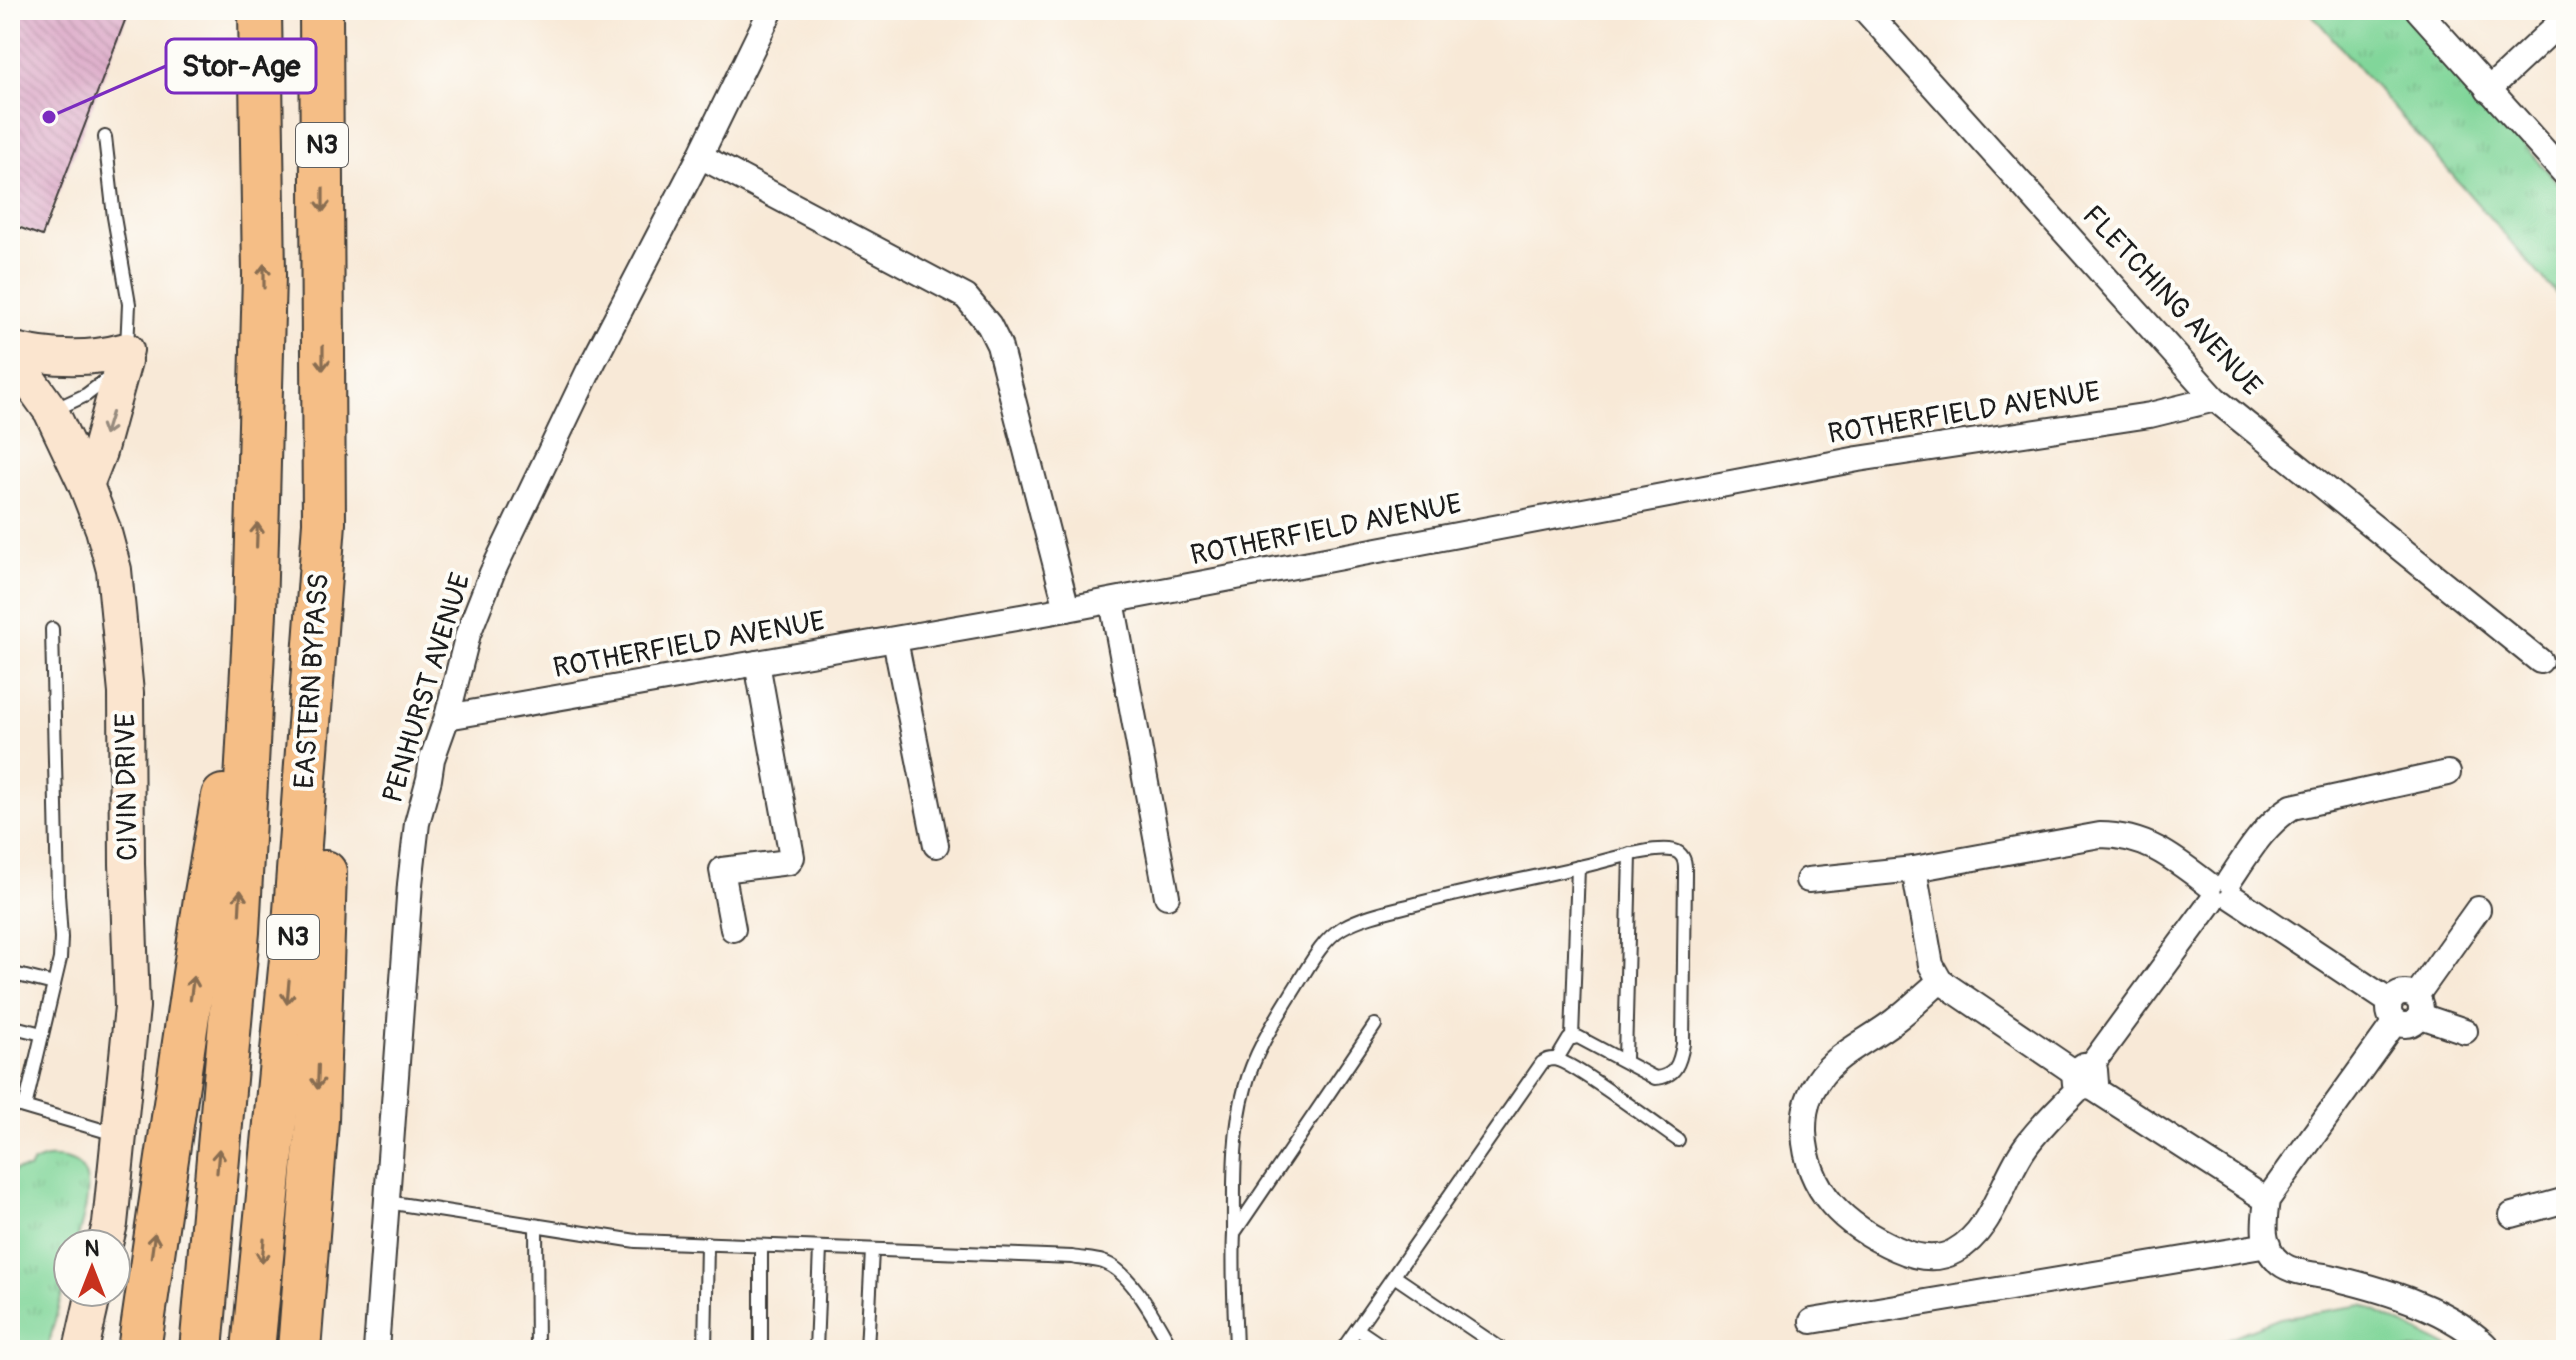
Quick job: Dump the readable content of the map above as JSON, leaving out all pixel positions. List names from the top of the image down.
{
  "streets": {
    "highway": ["N3", "EASTERN BYPASS"],
    "main road": ["CIVIN DRIVE"],
    "street": ["FLETCHING AVENUE", "ROTHERFIELD AVENUE", "PENHURST AVENUE"]
  },
  "crossings": [
    ["FLETCHING AVENUE", "ROTHERFIELD AVENUE"],
    ["ROTHERFIELD AVENUE", "PENHURST AVENUE"]
  ],
  "places": ["Stor-Age"],
  "north": "top"
}
